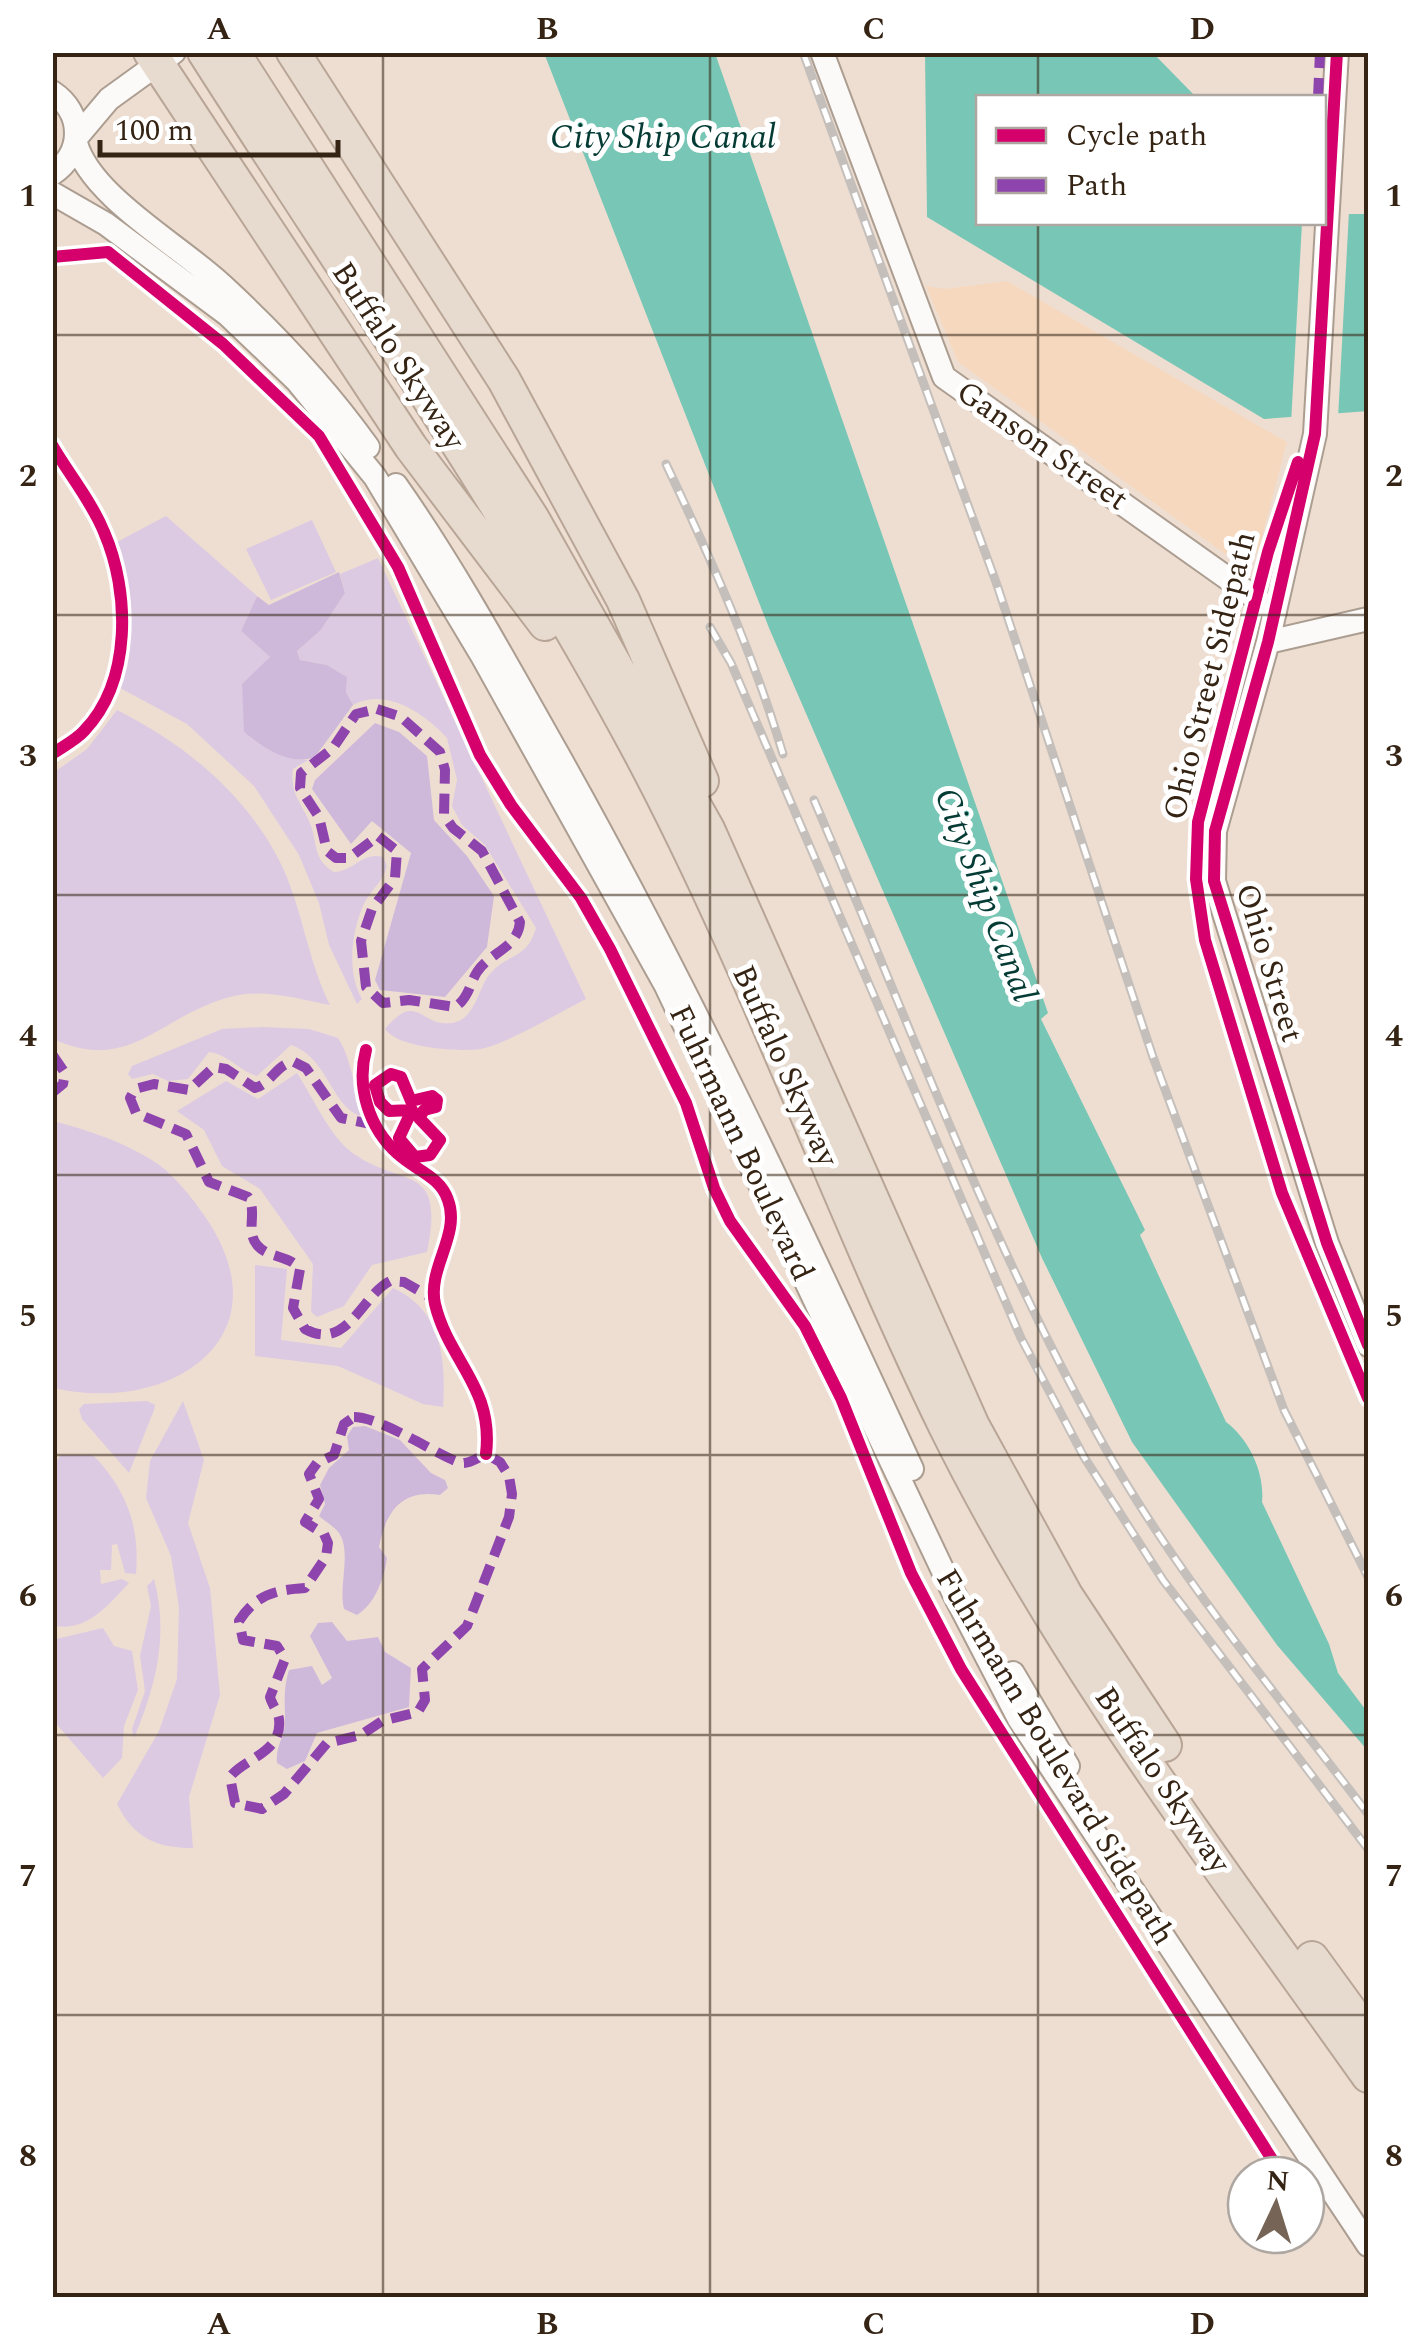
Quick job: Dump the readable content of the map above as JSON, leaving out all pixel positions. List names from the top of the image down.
{
  "streets": {
    "highway": ["Buffalo Skyway"],
    "street": ["Ganson Street", "Ohio Street", "Fuhrmann Boulevard"],
    "cycle path": ["Ohio Street Sidepath", "Fuhrmann Boulevard Sidepath"]
  },
  "crossings": [
    ["Ganson Street", "Ohio Street"]
  ],
  "water": ["City Ship Canal"],
  "legend": ["Cycle path", "Path"],
  "scale_bar": "100 m",
  "north": "top",
  "grid": {
    "columns": [
      "A",
      "B",
      "C",
      "D"
    ],
    "rows": [
      "1",
      "2",
      "3",
      "4",
      "5",
      "6",
      "7",
      "8"
    ]
  }
}
